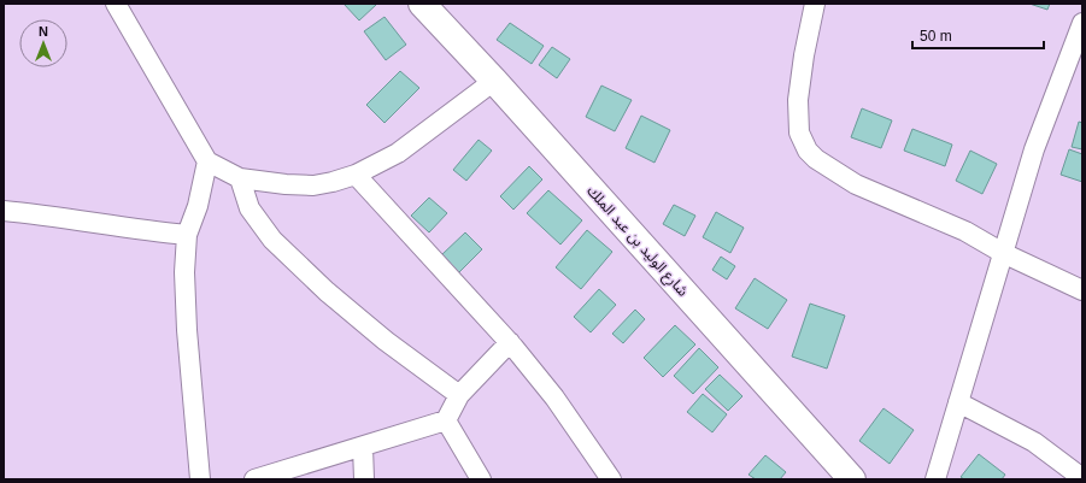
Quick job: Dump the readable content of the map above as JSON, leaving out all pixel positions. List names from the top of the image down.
{
  "streets": {
    "street": ["شارع الوليد بن عبد الملك"]
  },
  "scale_bar": "50 m",
  "north": "top"
}
